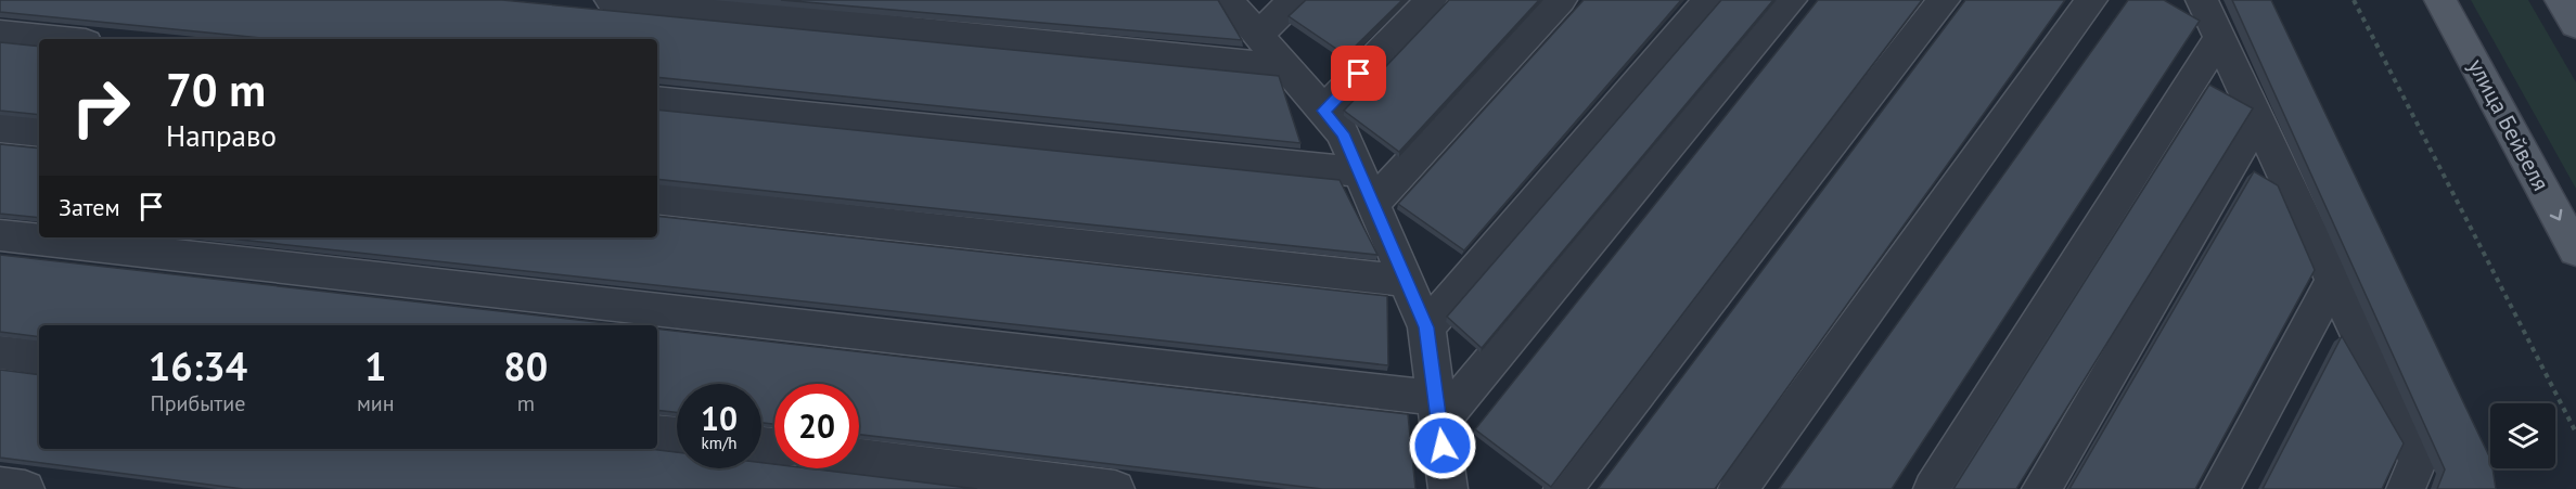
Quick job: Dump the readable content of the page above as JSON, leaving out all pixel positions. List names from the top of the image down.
{
  "streets": {
    "main road": ["улица Бейвеля"]
  },
  "one_way": ["улица Бейвеля"],
  "page": {
    "turn": ["70 m", "Направо"],
    "then": "Затем",
    "eta": [
      "16:34",
      "Прибытие",
      "1",
      "мин",
      "80",
      "m"
    ],
    "speed": "10 km/h",
    "limit": "20"
  }
}
